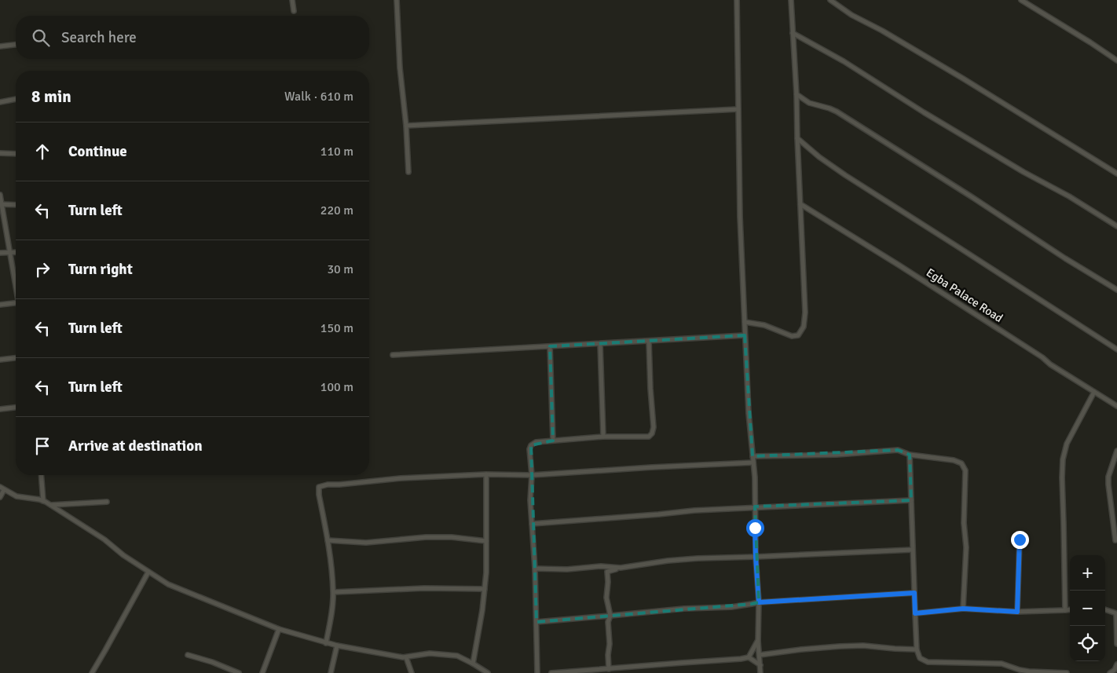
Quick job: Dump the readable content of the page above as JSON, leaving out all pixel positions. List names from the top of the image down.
{
  "streets": {
    "street": ["Egba Palace Road"]
  },
  "page": {
    "search": "Search here",
    "heading": ["8 min", "Walk · 610 m"],
    "list": [
      ["Continue", "110 m"],
      ["Turn left", "220 m"],
      ["Turn right", "30 m"],
      ["Turn left", "150 m"],
      ["Turn left", "100 m"],
      "Arrive at destination"
    ],
    "map_buttons": ["+", "−"]
  }
}
